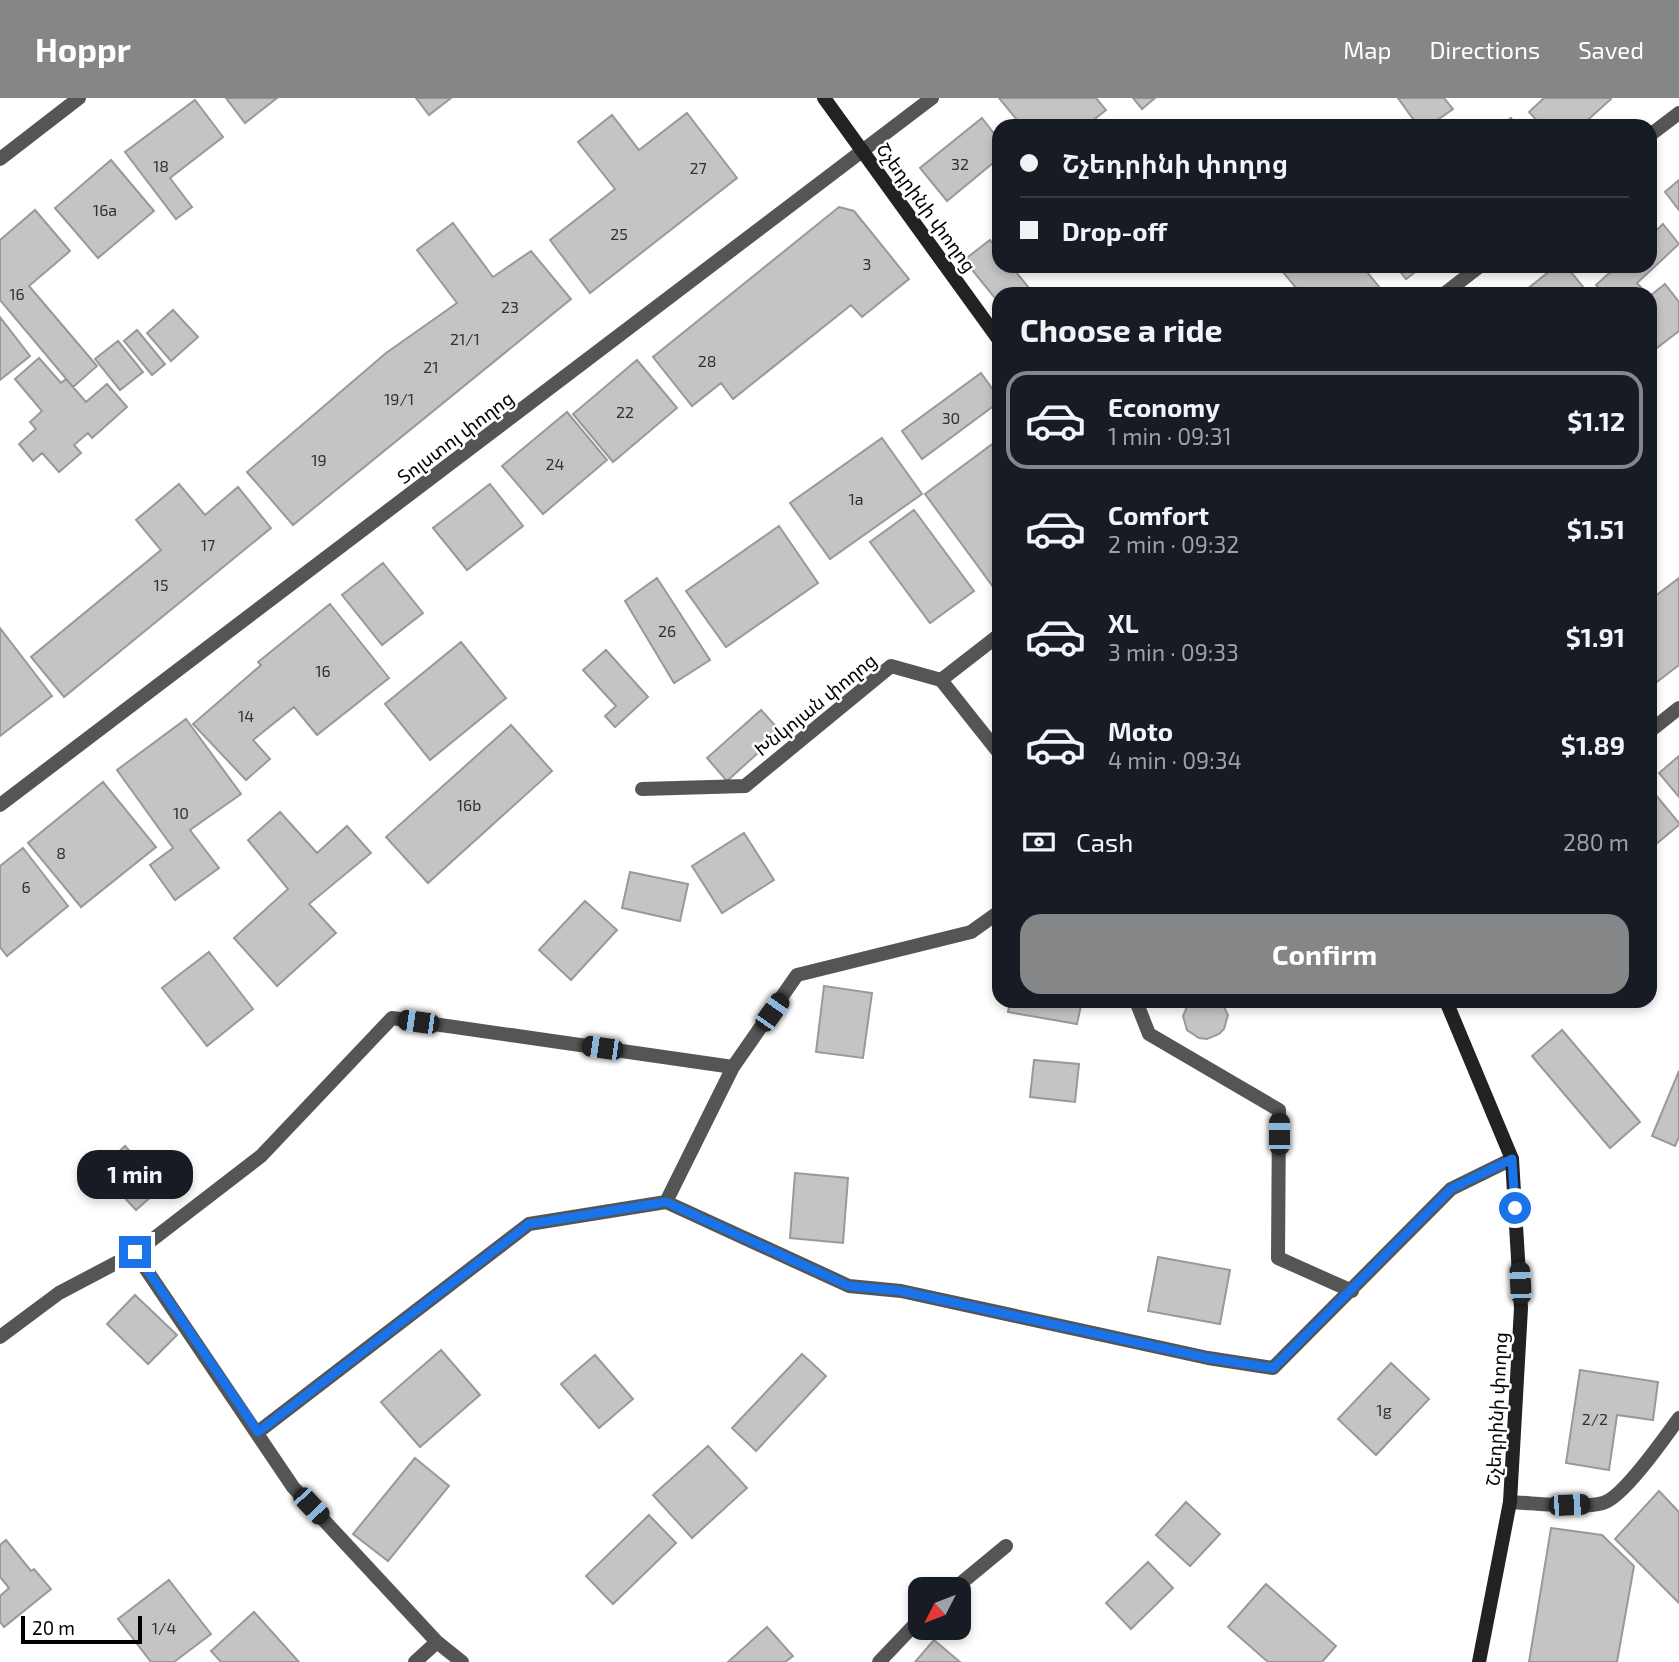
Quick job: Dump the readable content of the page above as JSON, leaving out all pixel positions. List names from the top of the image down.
{
  "streets": {
    "street": ["Շչեդրինի փողոց", "Տոլստոյ փողոց", "Խնկոյան փողոց"]
  },
  "crossings": [
    ["Շչեդրինի փողոց", "Տոլստոյ փողոց"]
  ],
  "house_numbers": [
    "32",
    "18",
    "27",
    "16a",
    "25",
    "3",
    "16",
    "23",
    "21/1",
    "28",
    "21",
    "19/1",
    "22",
    "30",
    "19",
    "24",
    "1a",
    "17",
    "15",
    "26",
    "16",
    "14",
    "16b",
    "10",
    "8",
    "6",
    "1g",
    "2/2",
    "1/4"
  ],
  "scale_bar": "20 m",
  "north": "bottom left",
  "page": {
    "header": "Hoppr",
    "nav": ["Map", "Directions", "Saved"],
    "banner": ["Շչեդրինի փողոց", "Drop-off"],
    "heading": "Choose a ride",
    "list": [
      {
        "name": "Economy",
        "note": "1 min · 09:31",
        "value": "$1.12"
      },
      {
        "name": "Comfort",
        "note": "2 min · 09:32",
        "value": "$1.51"
      },
      {
        "name": "XL",
        "note": "3 min · 09:33",
        "value": "$1.91"
      },
      {
        "name": "Moto",
        "note": "4 min · 09:34",
        "value": "$1.89"
      }
    ],
    "pay": ["Cash", "280 m"],
    "buttons": "Confirm",
    "bubble": "1 min",
    "scale": "20 m"
  }
}
